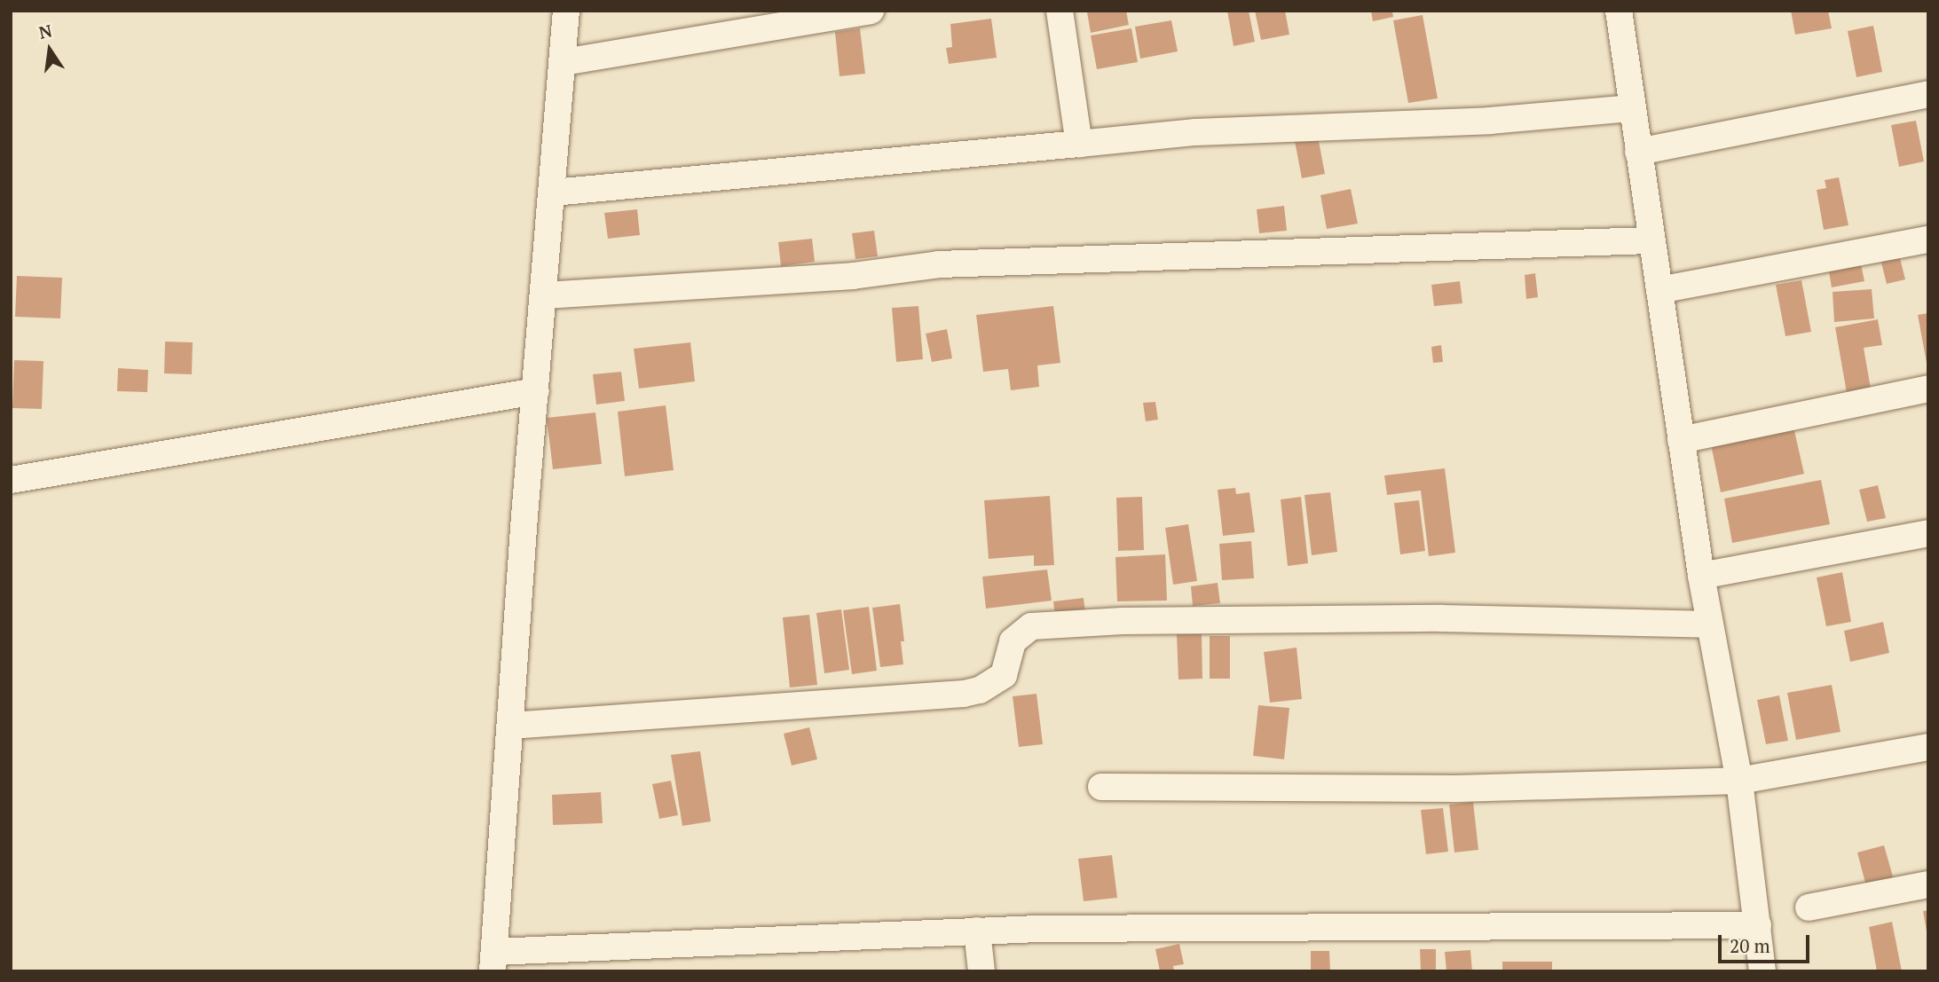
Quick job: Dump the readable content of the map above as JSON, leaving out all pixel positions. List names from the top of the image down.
{
  "scale_bar": "20 m",
  "north": "top"
}
